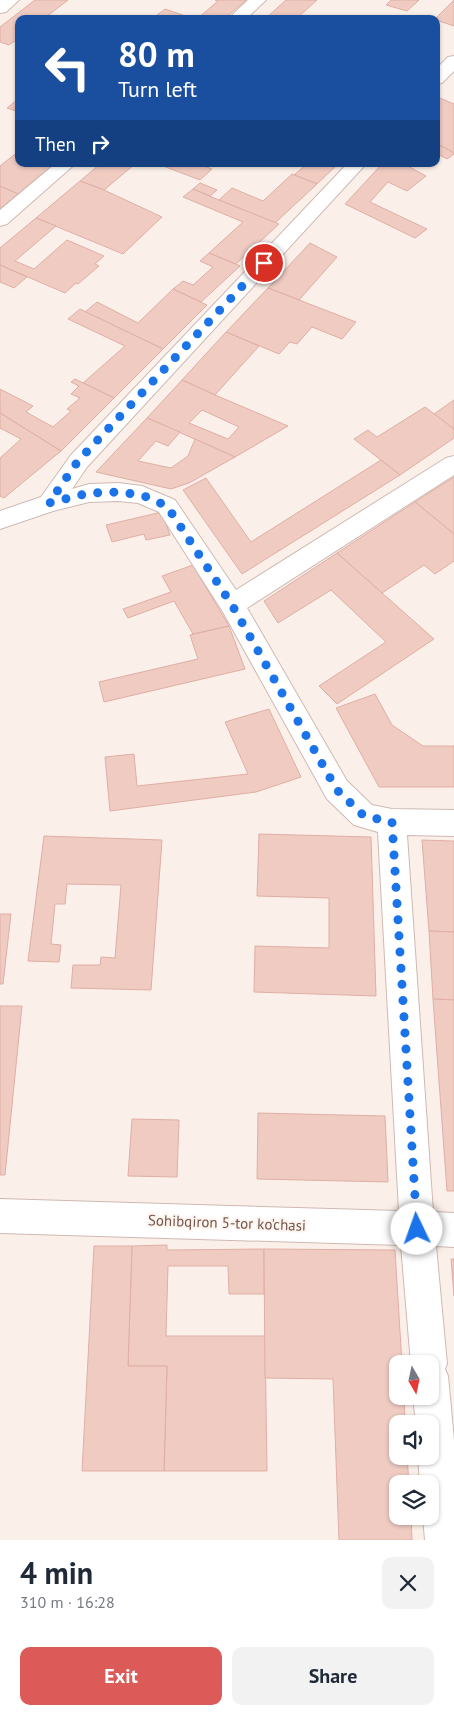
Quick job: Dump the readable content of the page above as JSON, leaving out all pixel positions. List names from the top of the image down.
{
  "streets": {
    "street": ["Sohibqiron 5-tor ko'chasi"]
  },
  "north": "bottom",
  "page": {
    "turn": ["80 m", "Turn left"],
    "then": "Then",
    "heading": ["4 min", "310 m · 16:28"],
    "buttons": ["Exit", "Share"]
  }
}
